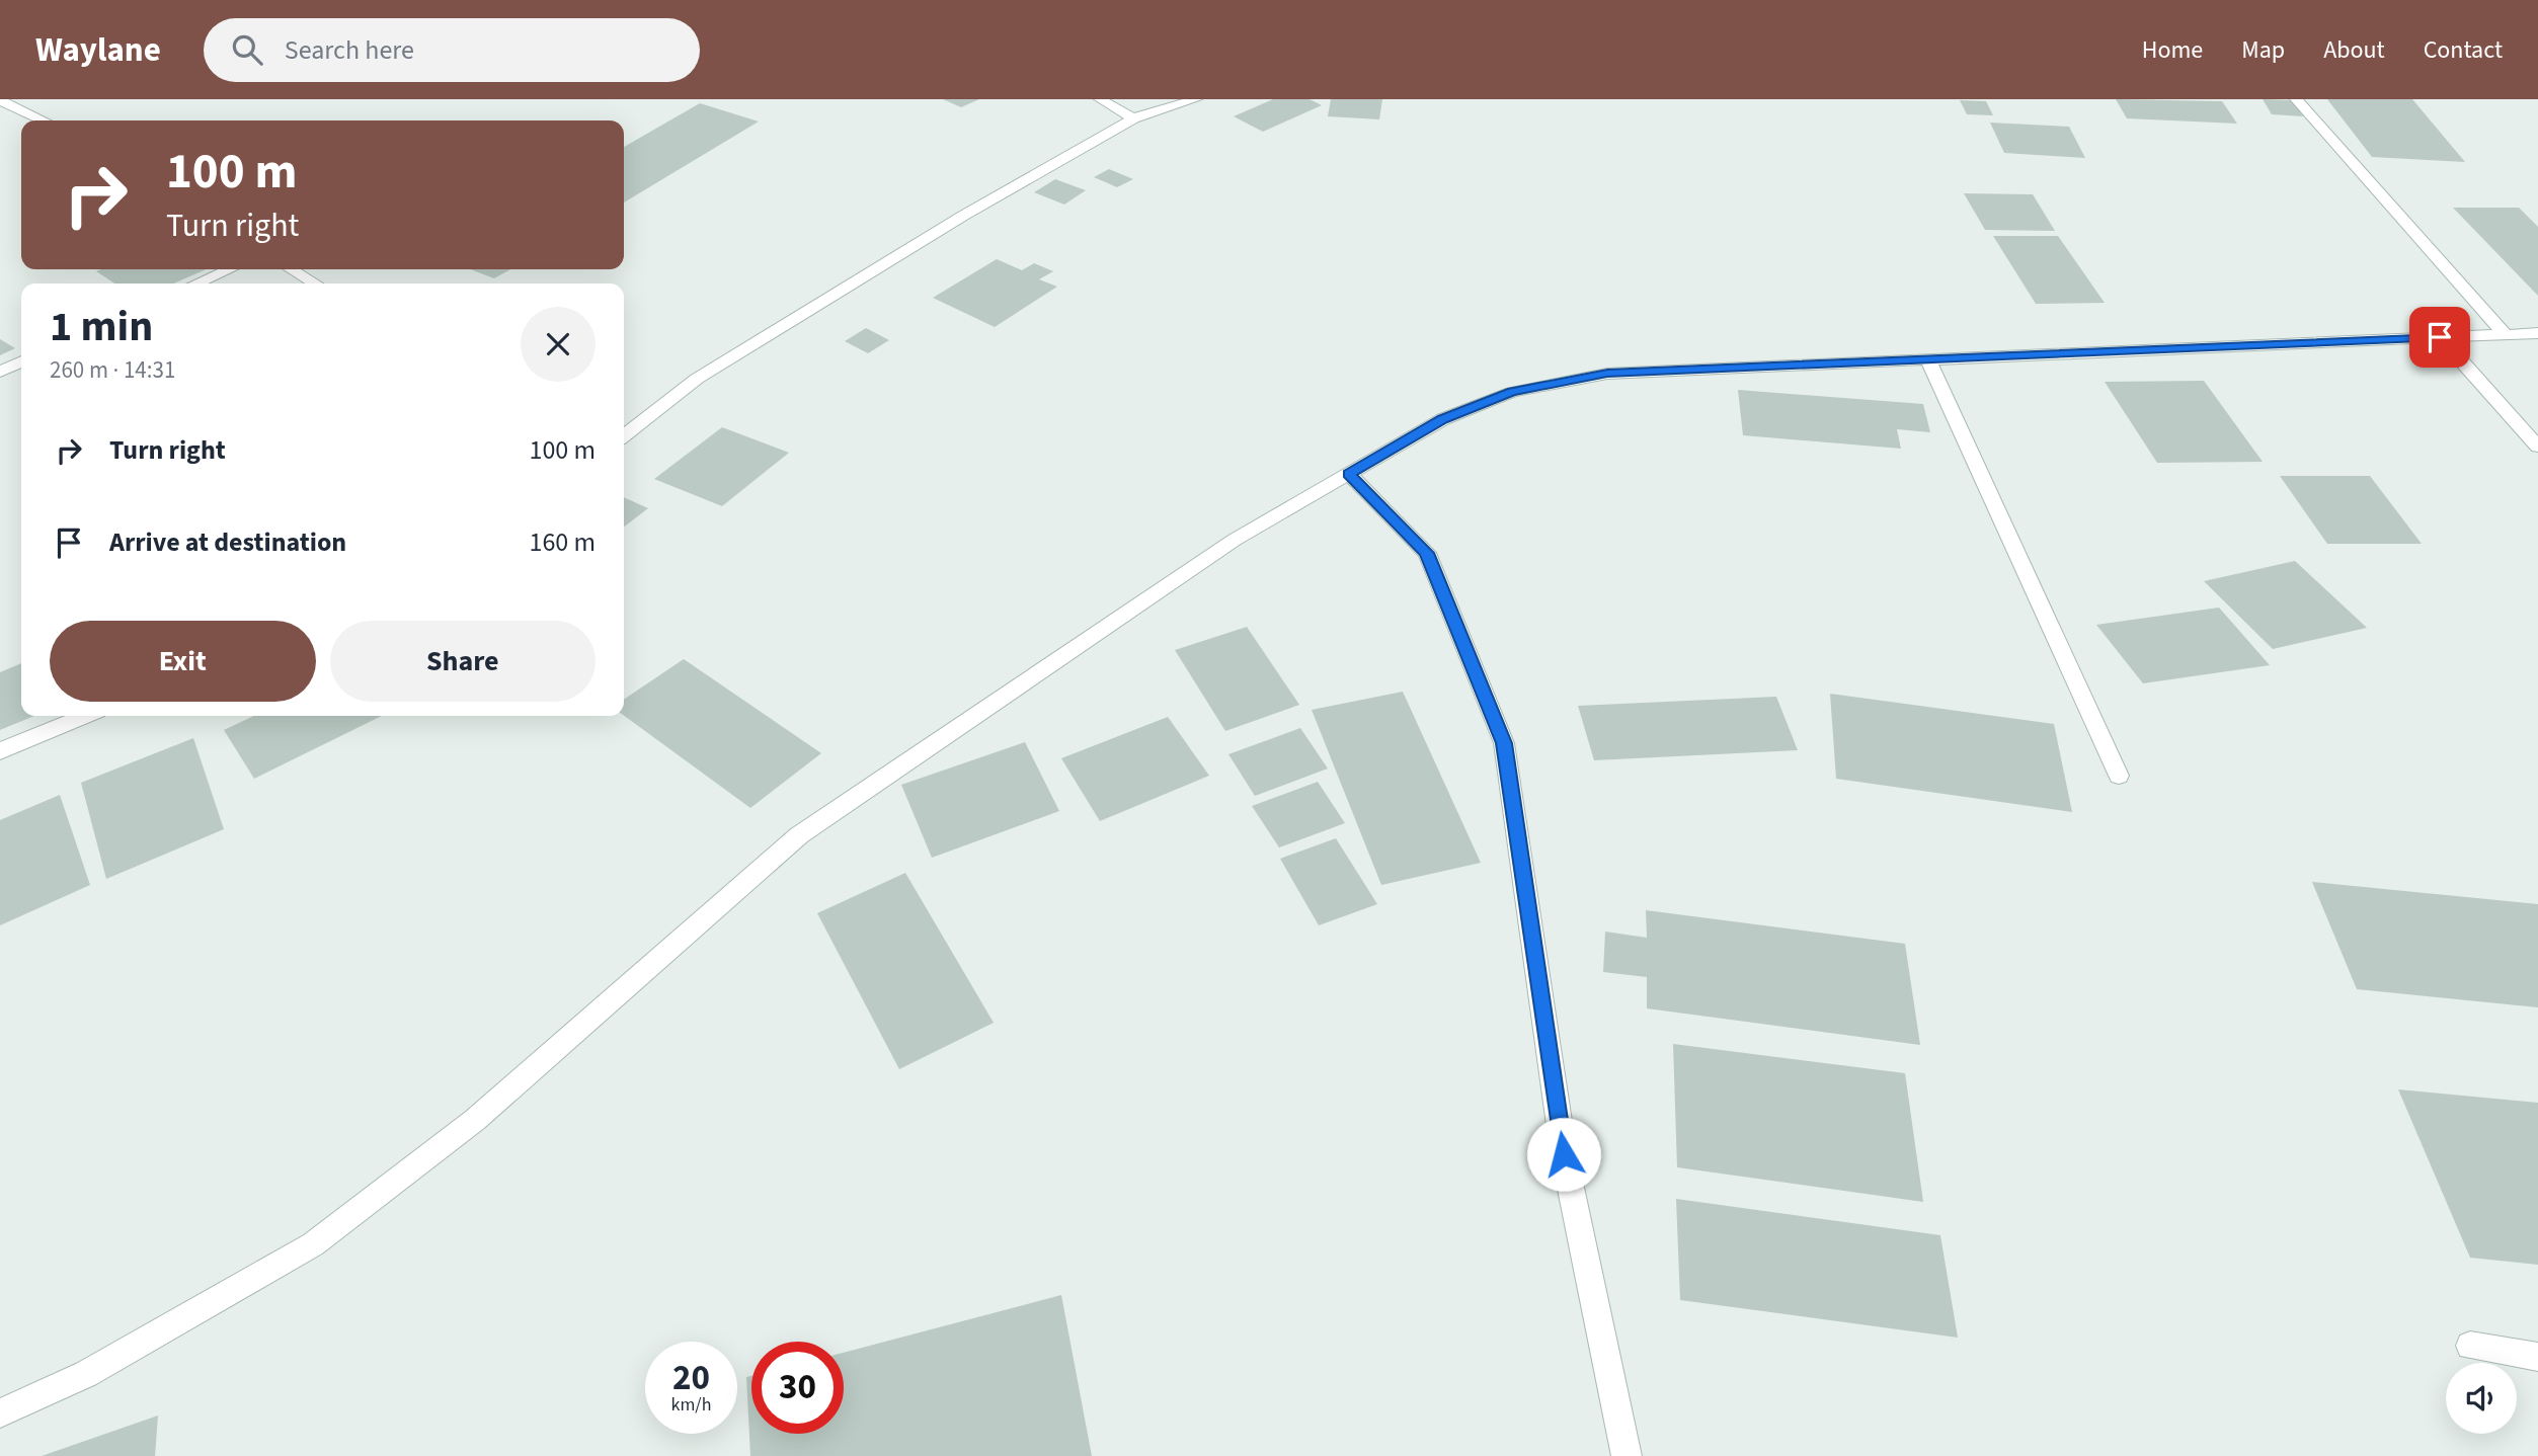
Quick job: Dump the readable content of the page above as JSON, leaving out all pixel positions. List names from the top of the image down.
{
  "page": {
    "header": "Waylane",
    "search": "Search here",
    "nav": [
      "Home",
      "Map",
      "About",
      "Contact"
    ],
    "turn": ["100 m", "Turn right"],
    "heading": ["1 min", "260 m · 14:31"],
    "list": [
      {
        "name": "Turn right",
        "value": "100 m"
      },
      {
        "name": "Arrive at destination",
        "value": "160 m"
      }
    ],
    "buttons": ["Exit", "Share"],
    "speed": "20 km/h",
    "limit": "30"
  }
}
